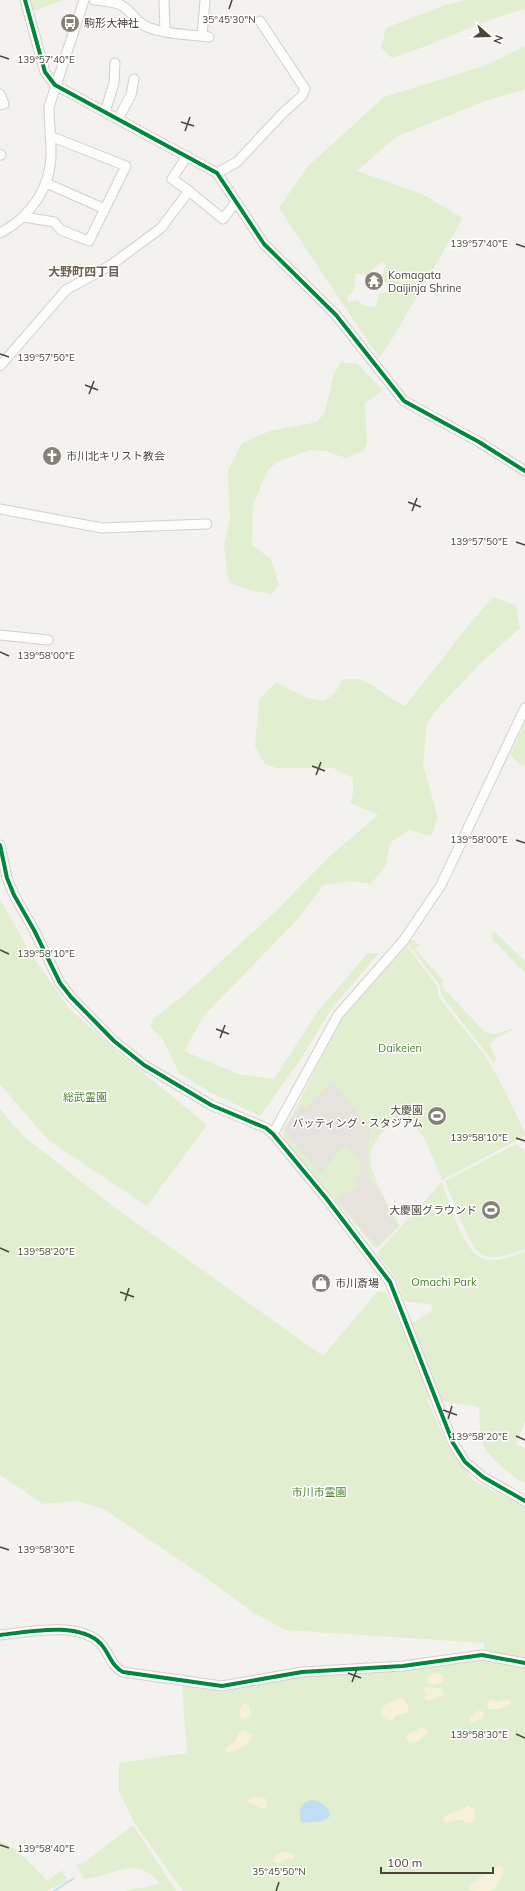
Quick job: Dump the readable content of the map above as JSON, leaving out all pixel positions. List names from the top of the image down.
{
  "districts": ["大野町四丁目"],
  "parks": [
    "Daikeien",
    "総武霊園",
    "Omachi Park",
    "市川市霊園"
  ],
  "places": {
    "bus stop": ["駒形大神社"],
    "temple": ["Komagata Daijinja Shrine"],
    "church": ["市川北キリスト教会"],
    "sports": ["大慶園 バッティング・スタジアム", "大慶園グラウンド"],
    "shop": ["市川斎場"]
  },
  "scale_bar": "100 m",
  "north": "right",
  "coordinates": [
    "35°45'30\"N",
    "139°57'40\"E",
    "139°57'50\"E",
    "139°58'00\"E",
    "139°58'10\"E",
    "139°58'20\"E",
    "139°58'30\"E",
    "139°58'40\"E",
    "35°45'50\"N"
  ]
}
